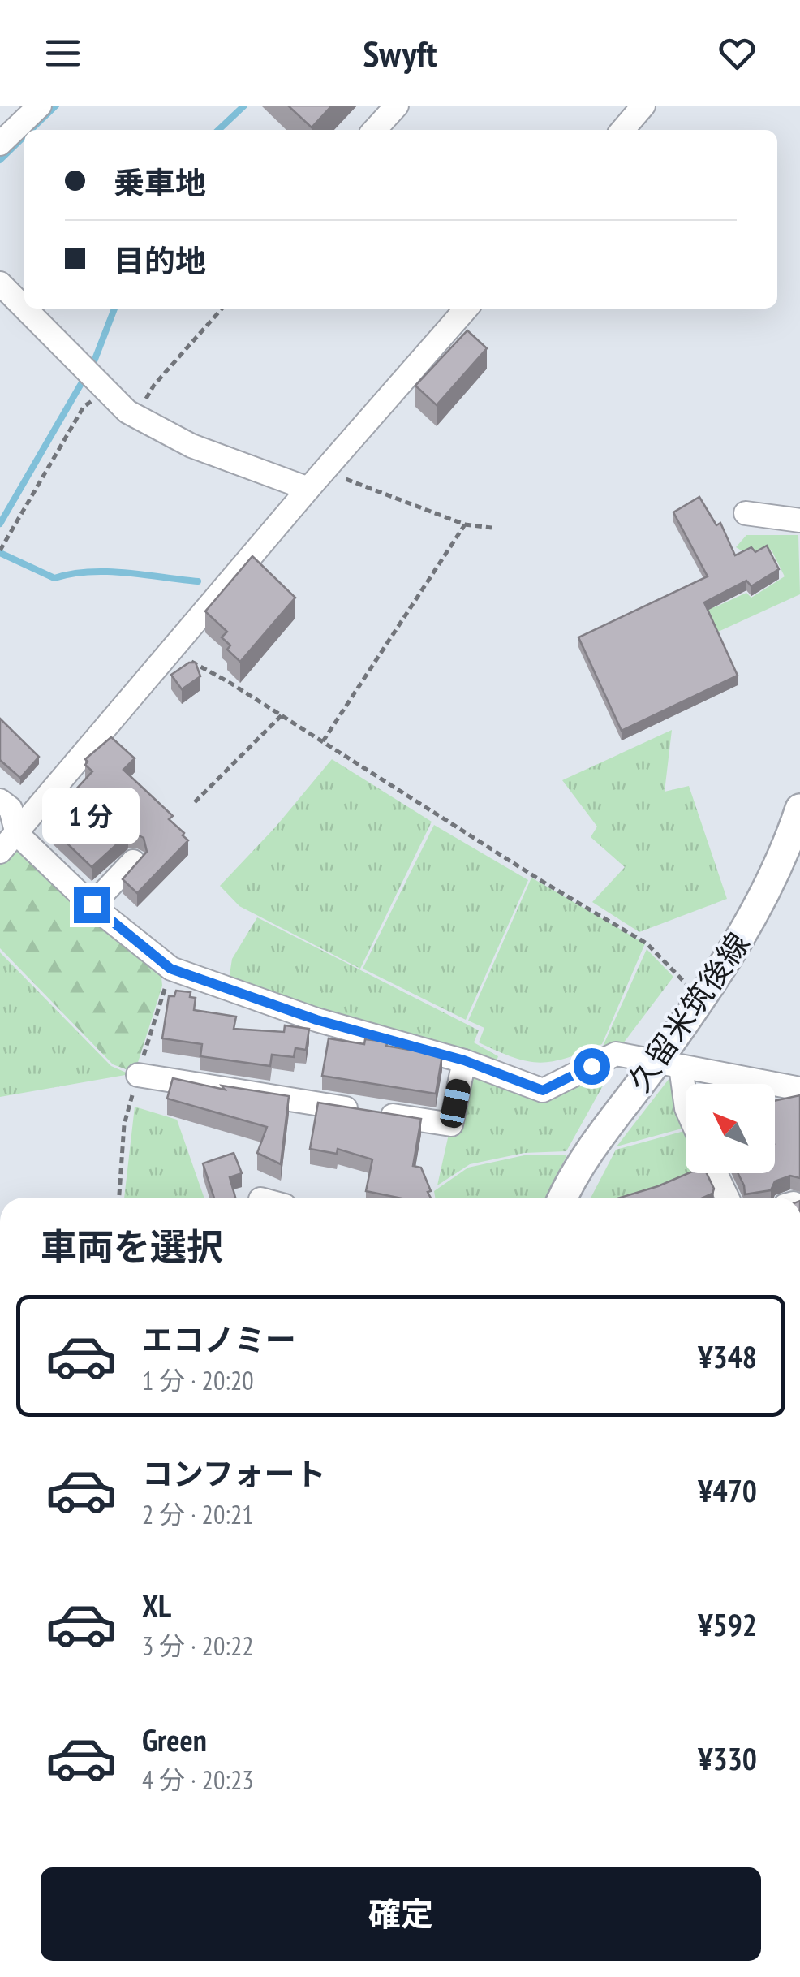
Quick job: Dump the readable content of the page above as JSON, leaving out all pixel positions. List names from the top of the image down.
{
  "streets": {
    "main road": ["久留米筑後線"]
  },
  "north": "top left",
  "page": {
    "header": "Swyft",
    "banner": ["乗車地", "目的地"],
    "bubble": "1 分",
    "heading": "車両を選択",
    "list": [
      {
        "name": "エコノミー",
        "note": "1 分 · 20:20",
        "value": "¥348"
      },
      {
        "name": "コンフォート",
        "note": "2 分 · 20:21",
        "value": "¥470"
      },
      {
        "name": "XL",
        "note": "3 分 · 20:22",
        "value": "¥592"
      },
      {
        "name": "Green",
        "note": "4 分 · 20:23",
        "value": "¥330"
      }
    ],
    "buttons": "確定"
  }
}
